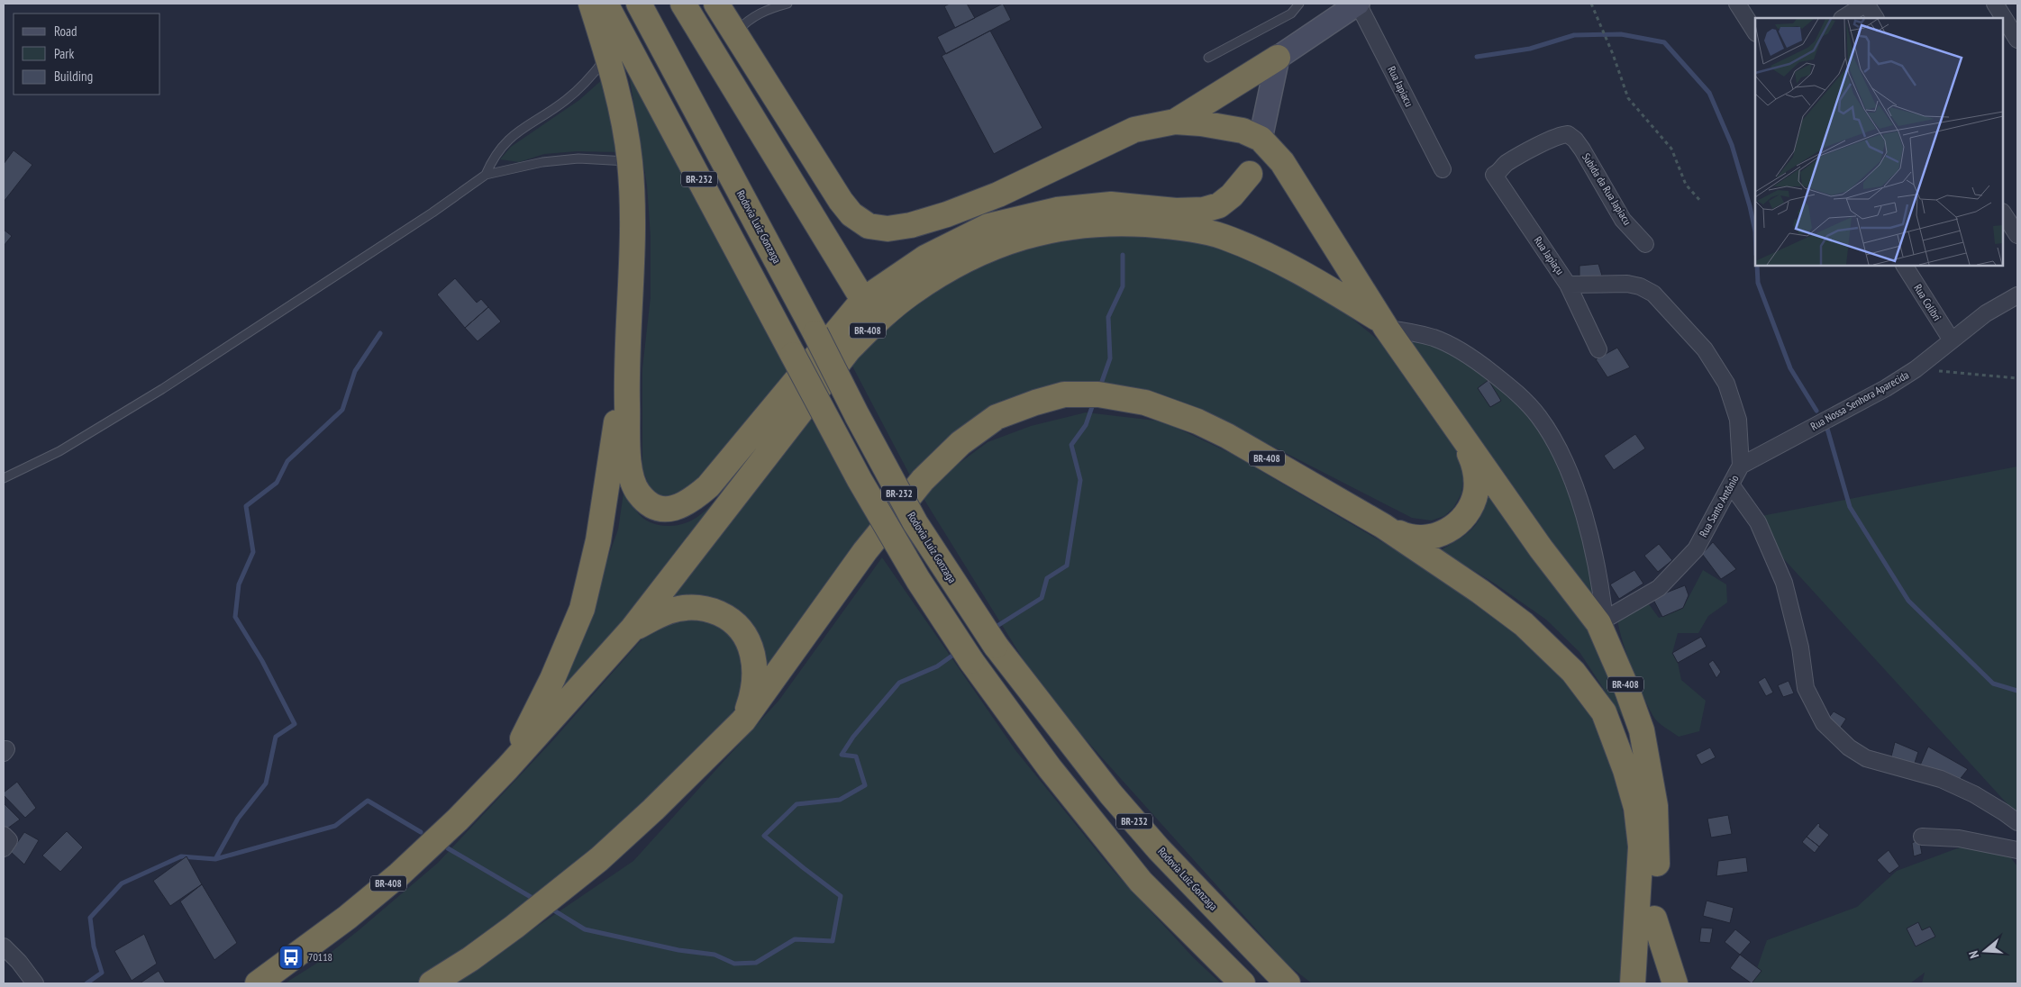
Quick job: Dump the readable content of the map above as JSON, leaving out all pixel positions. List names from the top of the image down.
{
  "streets": {
    "highway": ["BR-232", "Rodovia Luiz Gonzaga", "BR-408"],
    "street": [
      "Rua Japiacu",
      "Subida da Rua Japiacu",
      "Rua Japiaçu",
      "Rua Colibri",
      "Rua Nossa Senhora Aparecida",
      "Rua Santo Antônio"
    ]
  },
  "crossings": [
    ["Subida da Rua Japiacu", "Rua Japiaçu"],
    ["Rua Japiaçu", "Rua Santo Antônio"],
    ["Rua Colibri", "Rua Nossa Senhora Aparecida"],
    ["BR-408", "Rua Santo Antônio"],
    ["Rua Nossa Senhora Aparecida", "Rua Santo Antônio"]
  ],
  "places": {
    "bus stop": ["70118"]
  },
  "legend": ["Road", "Park", "Building"],
  "north": "left"
}
